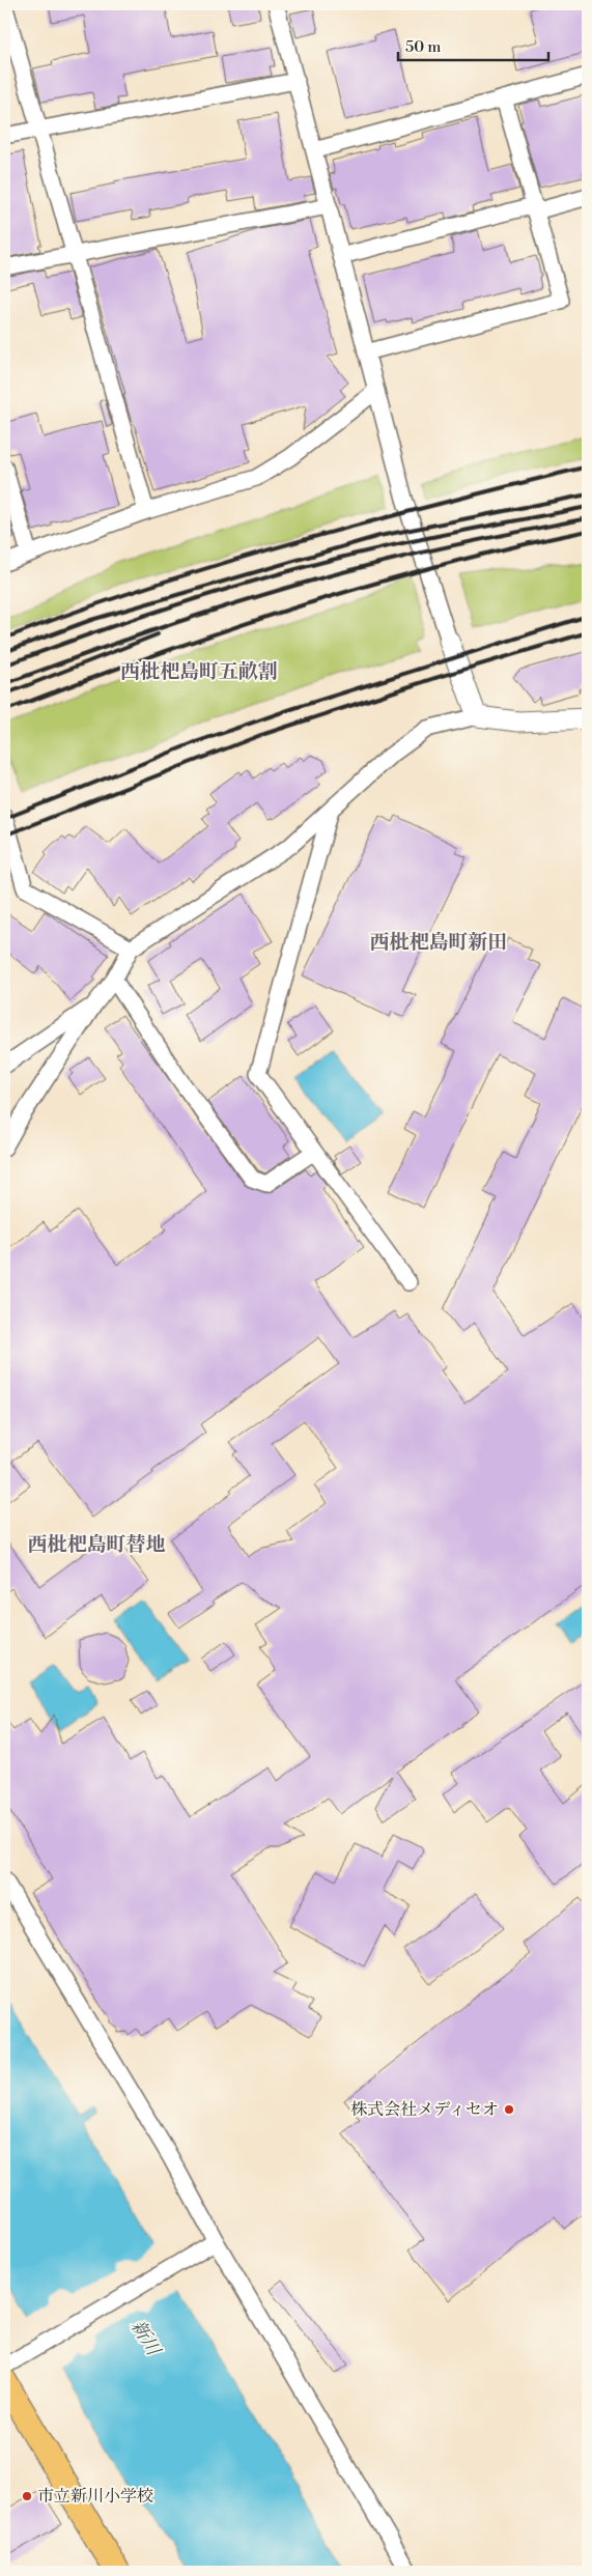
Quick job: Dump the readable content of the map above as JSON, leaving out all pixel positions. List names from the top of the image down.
{
  "districts": ["西枇杷島町五畝割", "西枇杷島町新田", "西枇杷島町替地"],
  "water": ["新川"],
  "places": ["株式会社メディセオ", "市立新川小学校"],
  "scale_bar": "50 m"
}
